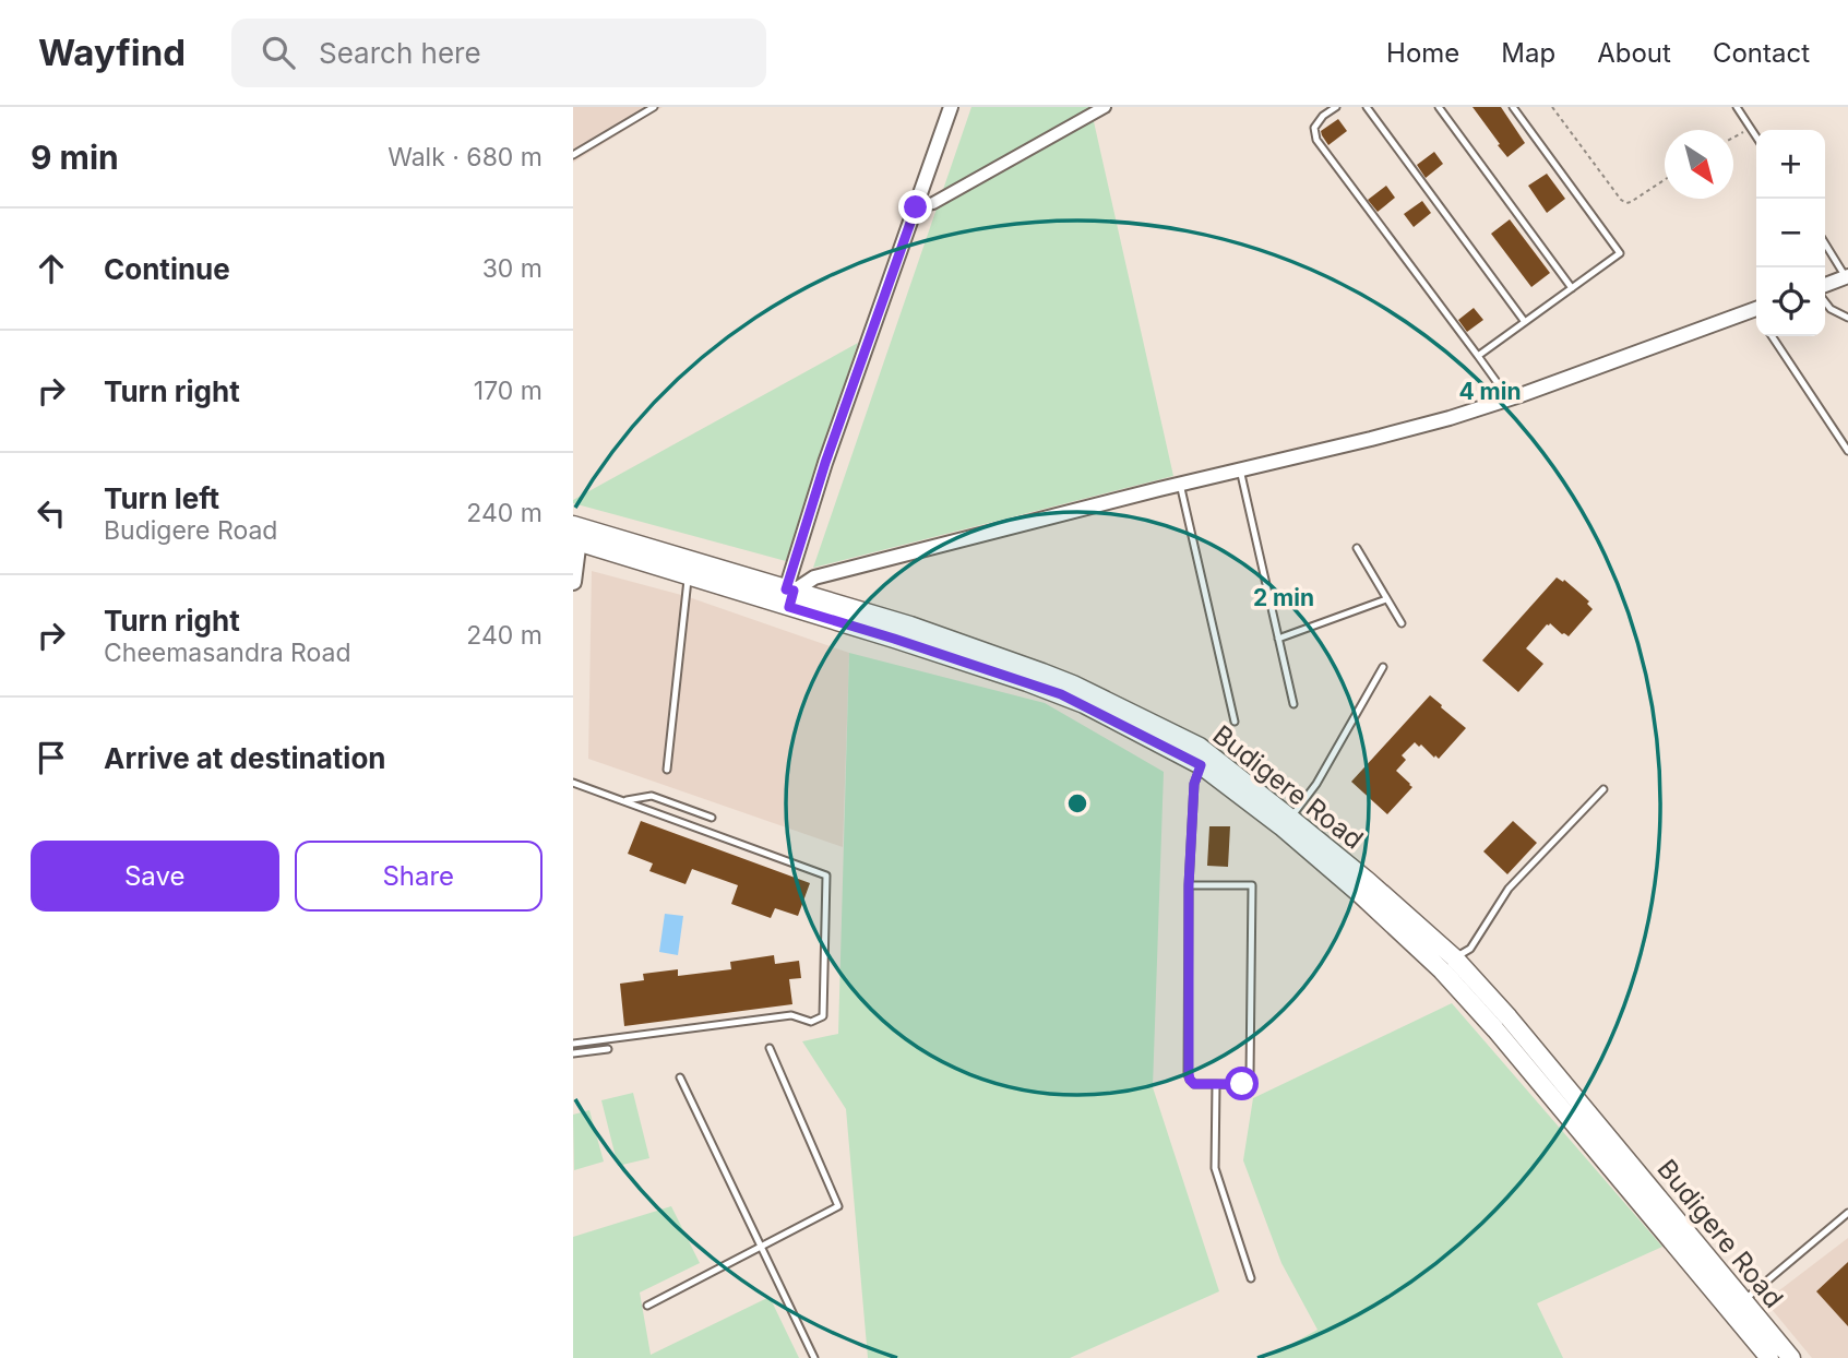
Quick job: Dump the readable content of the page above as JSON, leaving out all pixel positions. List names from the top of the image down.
{
  "streets": {
    "main road": ["Budigere Road"]
  },
  "north": "bottom right",
  "page": {
    "header": "Wayfind",
    "search": "Search here",
    "nav": [
      "Home",
      "Map",
      "About",
      "Contact"
    ],
    "heading": ["9 min", "Walk · 680 m"],
    "map_buttons": ["+", "−"],
    "list": [
      ["Continue", "30 m"],
      ["Turn right", "170 m"],
      ["Turn left", "Budigere Road", "240 m"],
      ["Turn right", "Cheemasandra Road", "240 m"],
      "Arrive at destination"
    ],
    "buttons": ["Save", "Share"]
  },
  "rings": ["4 min", "2 min"]
}
